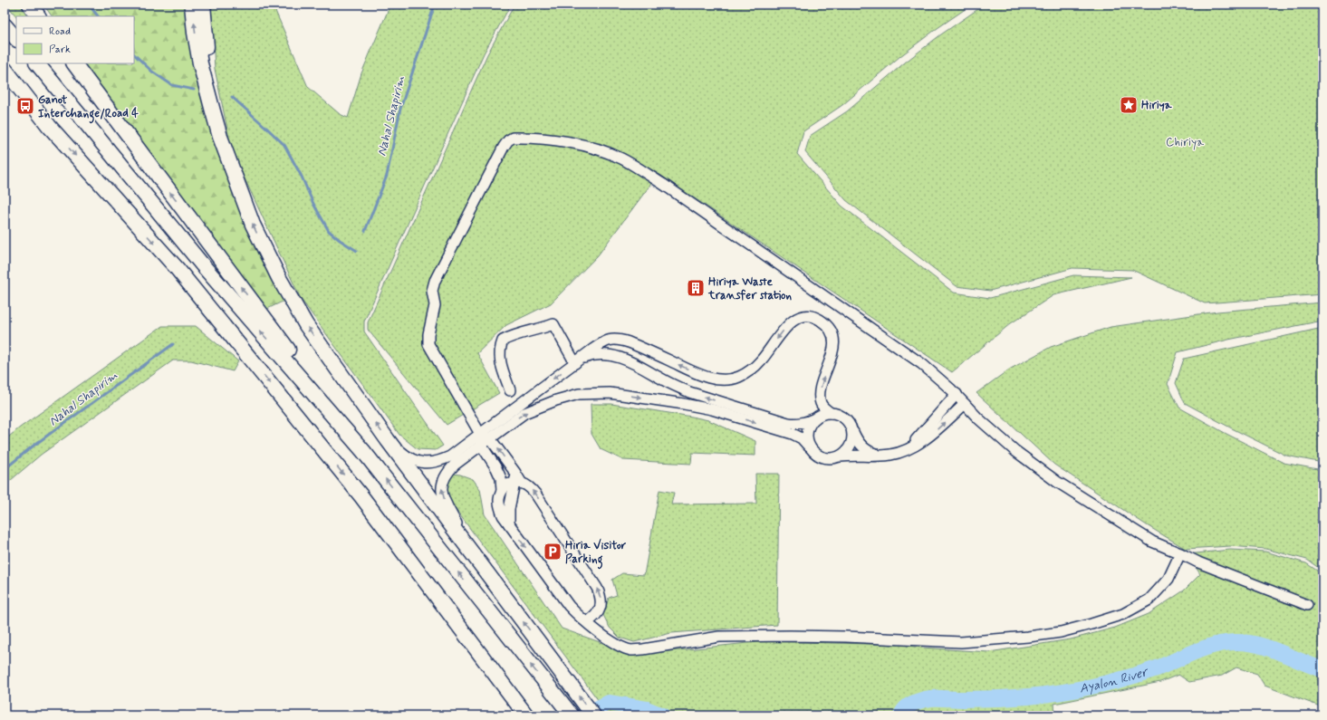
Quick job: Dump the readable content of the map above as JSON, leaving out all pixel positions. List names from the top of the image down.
{
  "water": ["Nahal Shapirim", "Ayalon River"],
  "parks": ["Chiriya"],
  "places": {
    "place": ["Hiriya"],
    "bus stop": ["Ganot Interchange/Road 4"],
    "building": ["Hiriya Waste transfer station"],
    "parking": ["Hiria Visitor Parking"]
  },
  "legend": ["Road", "Park"]
}
